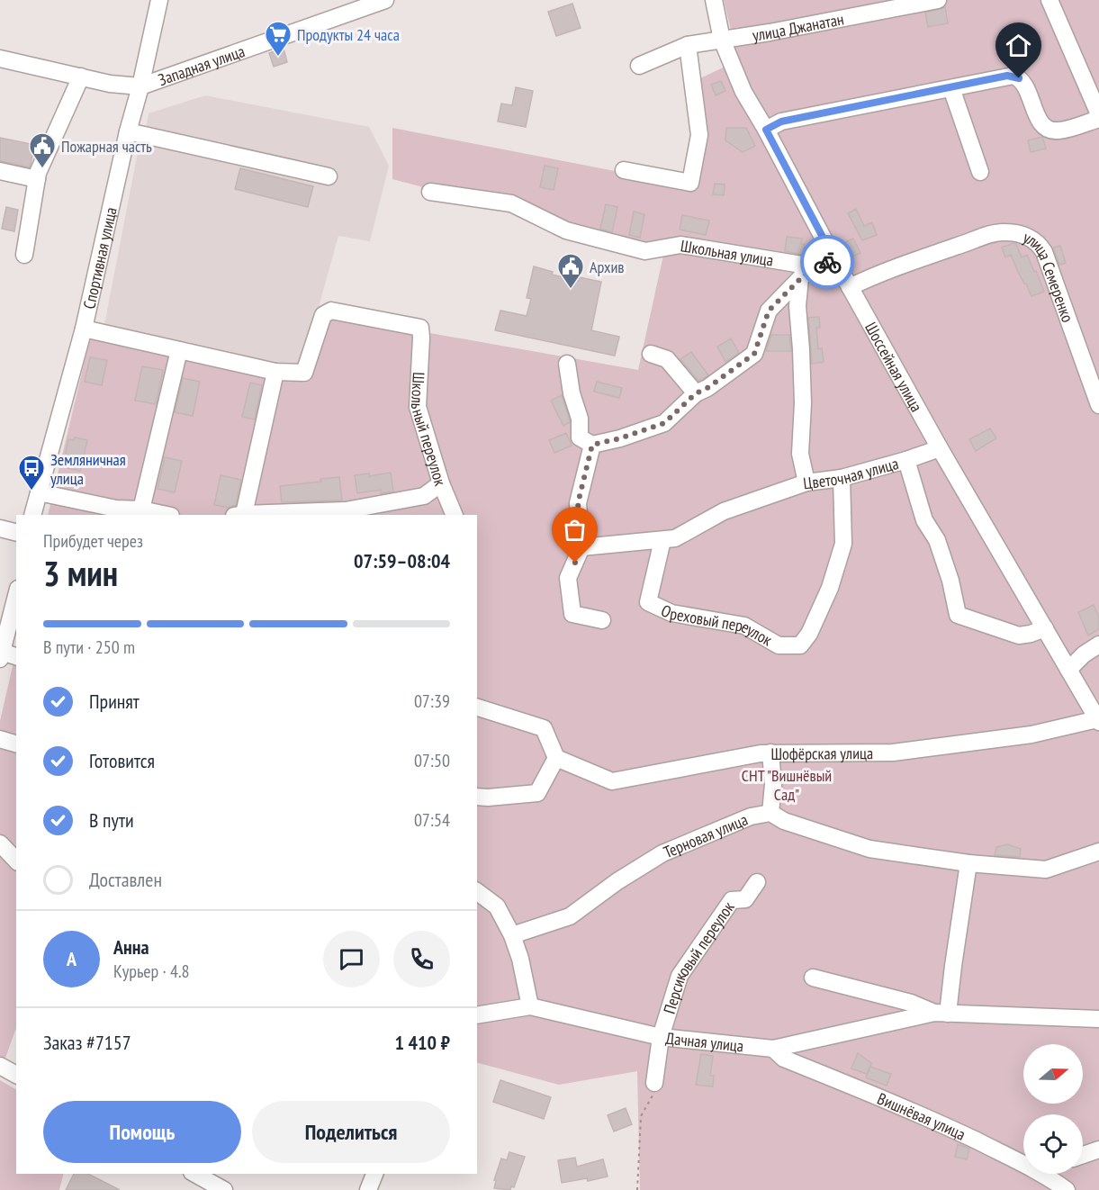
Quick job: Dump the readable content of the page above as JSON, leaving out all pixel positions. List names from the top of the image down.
{
  "streets": {
    "street": [
      "улица Джанатан",
      "Западная улица",
      "Школьная улица",
      "Спортивная улица",
      "улица Семеренко",
      "Шоссейная улица",
      "Школьный переулок",
      "Цветочная улица",
      "Ореховый переулок",
      "Шофёрская улица",
      "Терновая улица",
      "Персиковый переулок",
      "Дачная улица",
      "Вишнёвая улица"
    ]
  },
  "crossings": [
    ["улица Джанатан", "Шоссейная улица"],
    ["Западная улица", "Спортивная улица"],
    ["улица Семеренко", "Шоссейная улица"],
    ["Шоссейная улица", "Цветочная улица"],
    ["Шоссейная улица", "Шофёрская улица"],
    ["Цветочная улица", "Ореховый переулок"],
    ["Персиковый переулок", "Дачная улица"],
    ["Дачная улица", "Вишнёвая улица"]
  ],
  "parks": ["СНТ \"Вишнёвый Сад\""],
  "places": {
    "supermarket": ["Продукты 24 часа"],
    "public building": ["Пожарная часть", "Архив"],
    "bus stop": ["Земляничная улица"]
  },
  "north": "right",
  "page": {
    "heading": ["3 мин", "Прибудет через", "07:59–08:04"],
    "panel": [
      "Анна",
      "Курьер · 4.8",
      "Заказ #7157",
      "1 410 ₽"
    ],
    "bar": "В пути · 250 m",
    "list": [
      ["Принят", "07:39"],
      ["Готовится", "07:50"],
      ["В пути", "07:54"],
      "Доставлен"
    ],
    "round": "А",
    "buttons": ["Помощь", "Поделиться"]
  }
}
